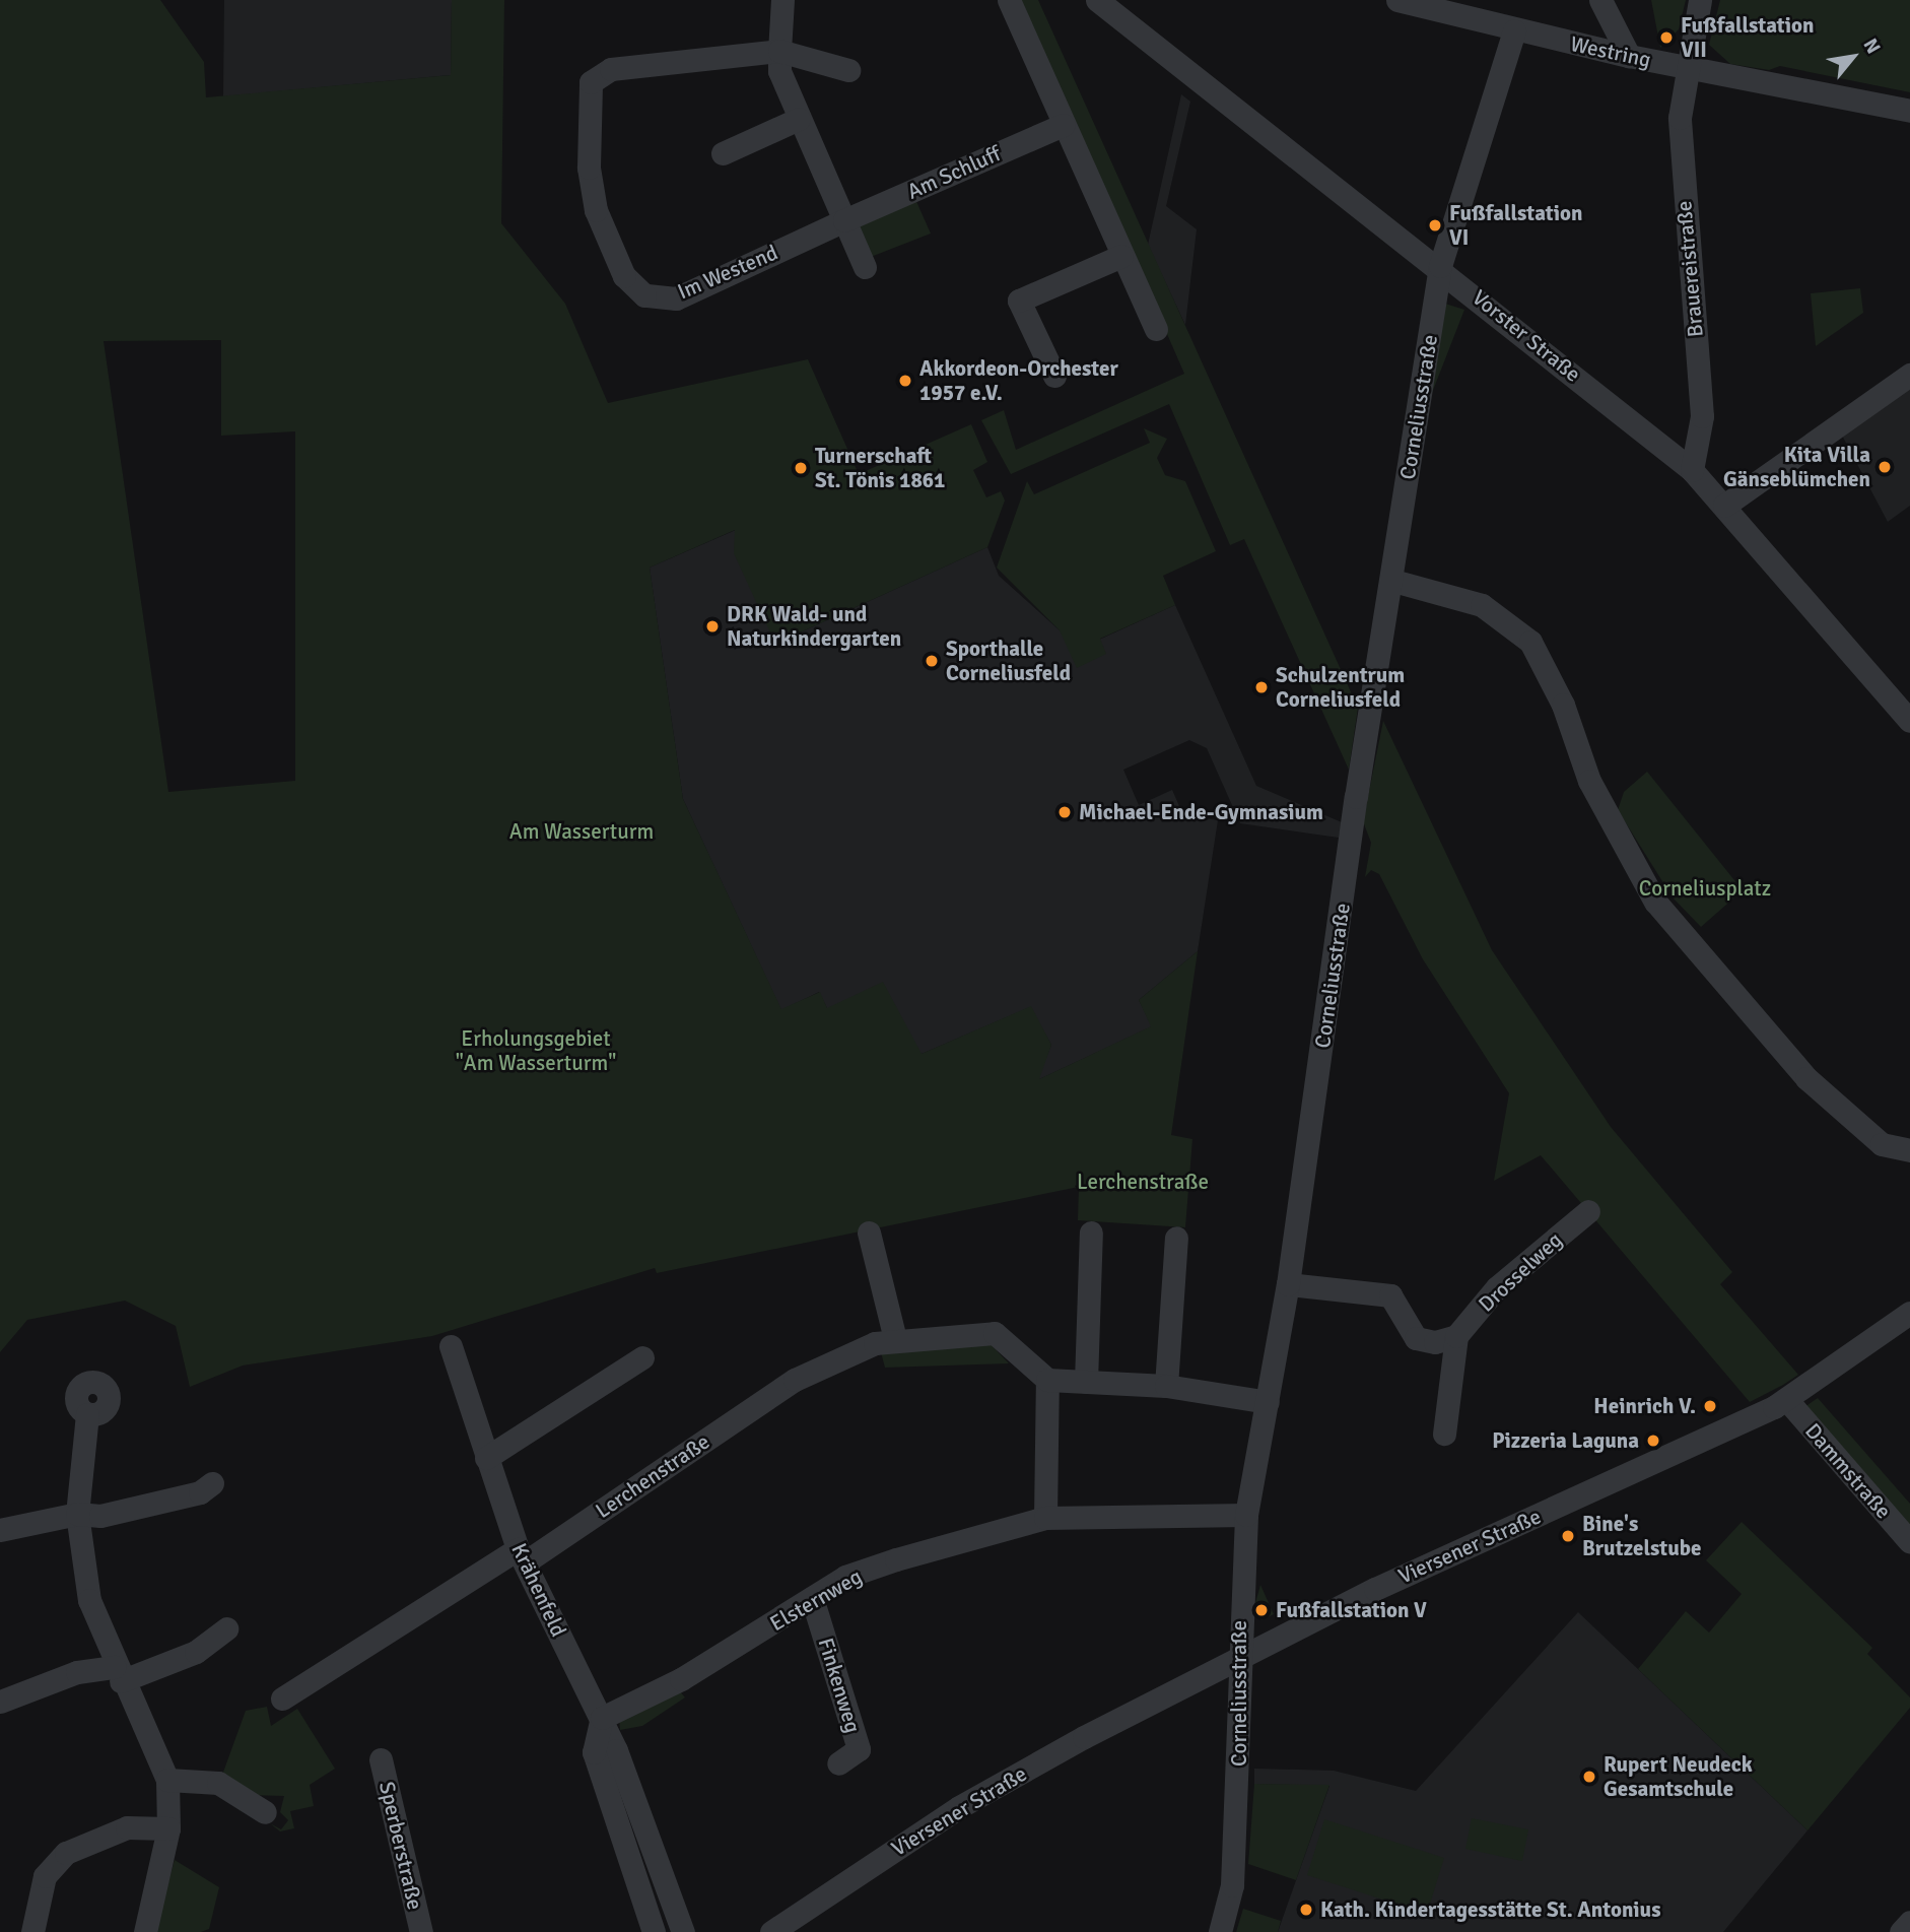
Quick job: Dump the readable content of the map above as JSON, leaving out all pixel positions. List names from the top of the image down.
{
  "streets": {
    "street": [
      "Westring",
      "Am Schluff",
      "Brauereistraße",
      "Im Westend",
      "Vorster Straße",
      "Corneliusstraße",
      "Drosselweg",
      "Dammstraße",
      "Lerchenstraße",
      "Viersener Straße",
      "Krähenfeld",
      "Elsternweg",
      "Finkenweg",
      "Sperberstraße"
    ]
  },
  "crossings": [
    ["Westring", "Brauereistraße"],
    ["Westring", "Corneliusstraße"],
    ["Am Schluff", "Im Westend"],
    ["Brauereistraße", "Vorster Straße"],
    ["Vorster Straße", "Corneliusstraße"],
    ["Corneliusstraße", "Viersener Straße"],
    ["Corneliusstraße", "Elsternweg"],
    ["Dammstraße", "Viersener Straße"],
    ["Lerchenstraße", "Krähenfeld"],
    ["Krähenfeld", "Elsternweg"],
    ["Elsternweg", "Finkenweg"]
  ],
  "parks": [
    "Am Wasserturm",
    "Corneliusplatz",
    "Erholungsgebiet \"Am Wasserturm\"",
    "Lerchenstraße"
  ],
  "places": [
    "Fußfallstation VII",
    "Fußfallstation VI",
    "Akkordeon-Orchester 1957 e.V.",
    "Kita Villa Gänseblümchen",
    "Turnerschaft St. Tönis 1861",
    "DRK Wald- und Naturkindergarten",
    "Sporthalle Corneliusfeld",
    "Schulzentrum Corneliusfeld",
    "Michael-Ende-Gymnasium",
    "Heinrich V.",
    "Pizzeria Laguna",
    "Bine's Brutzelstube",
    "Fußfallstation V",
    "Rupert Neudeck Gesamtschule",
    "Kath. Kindertagesstätte St. Antonius"
  ],
  "north": "top right"
}
